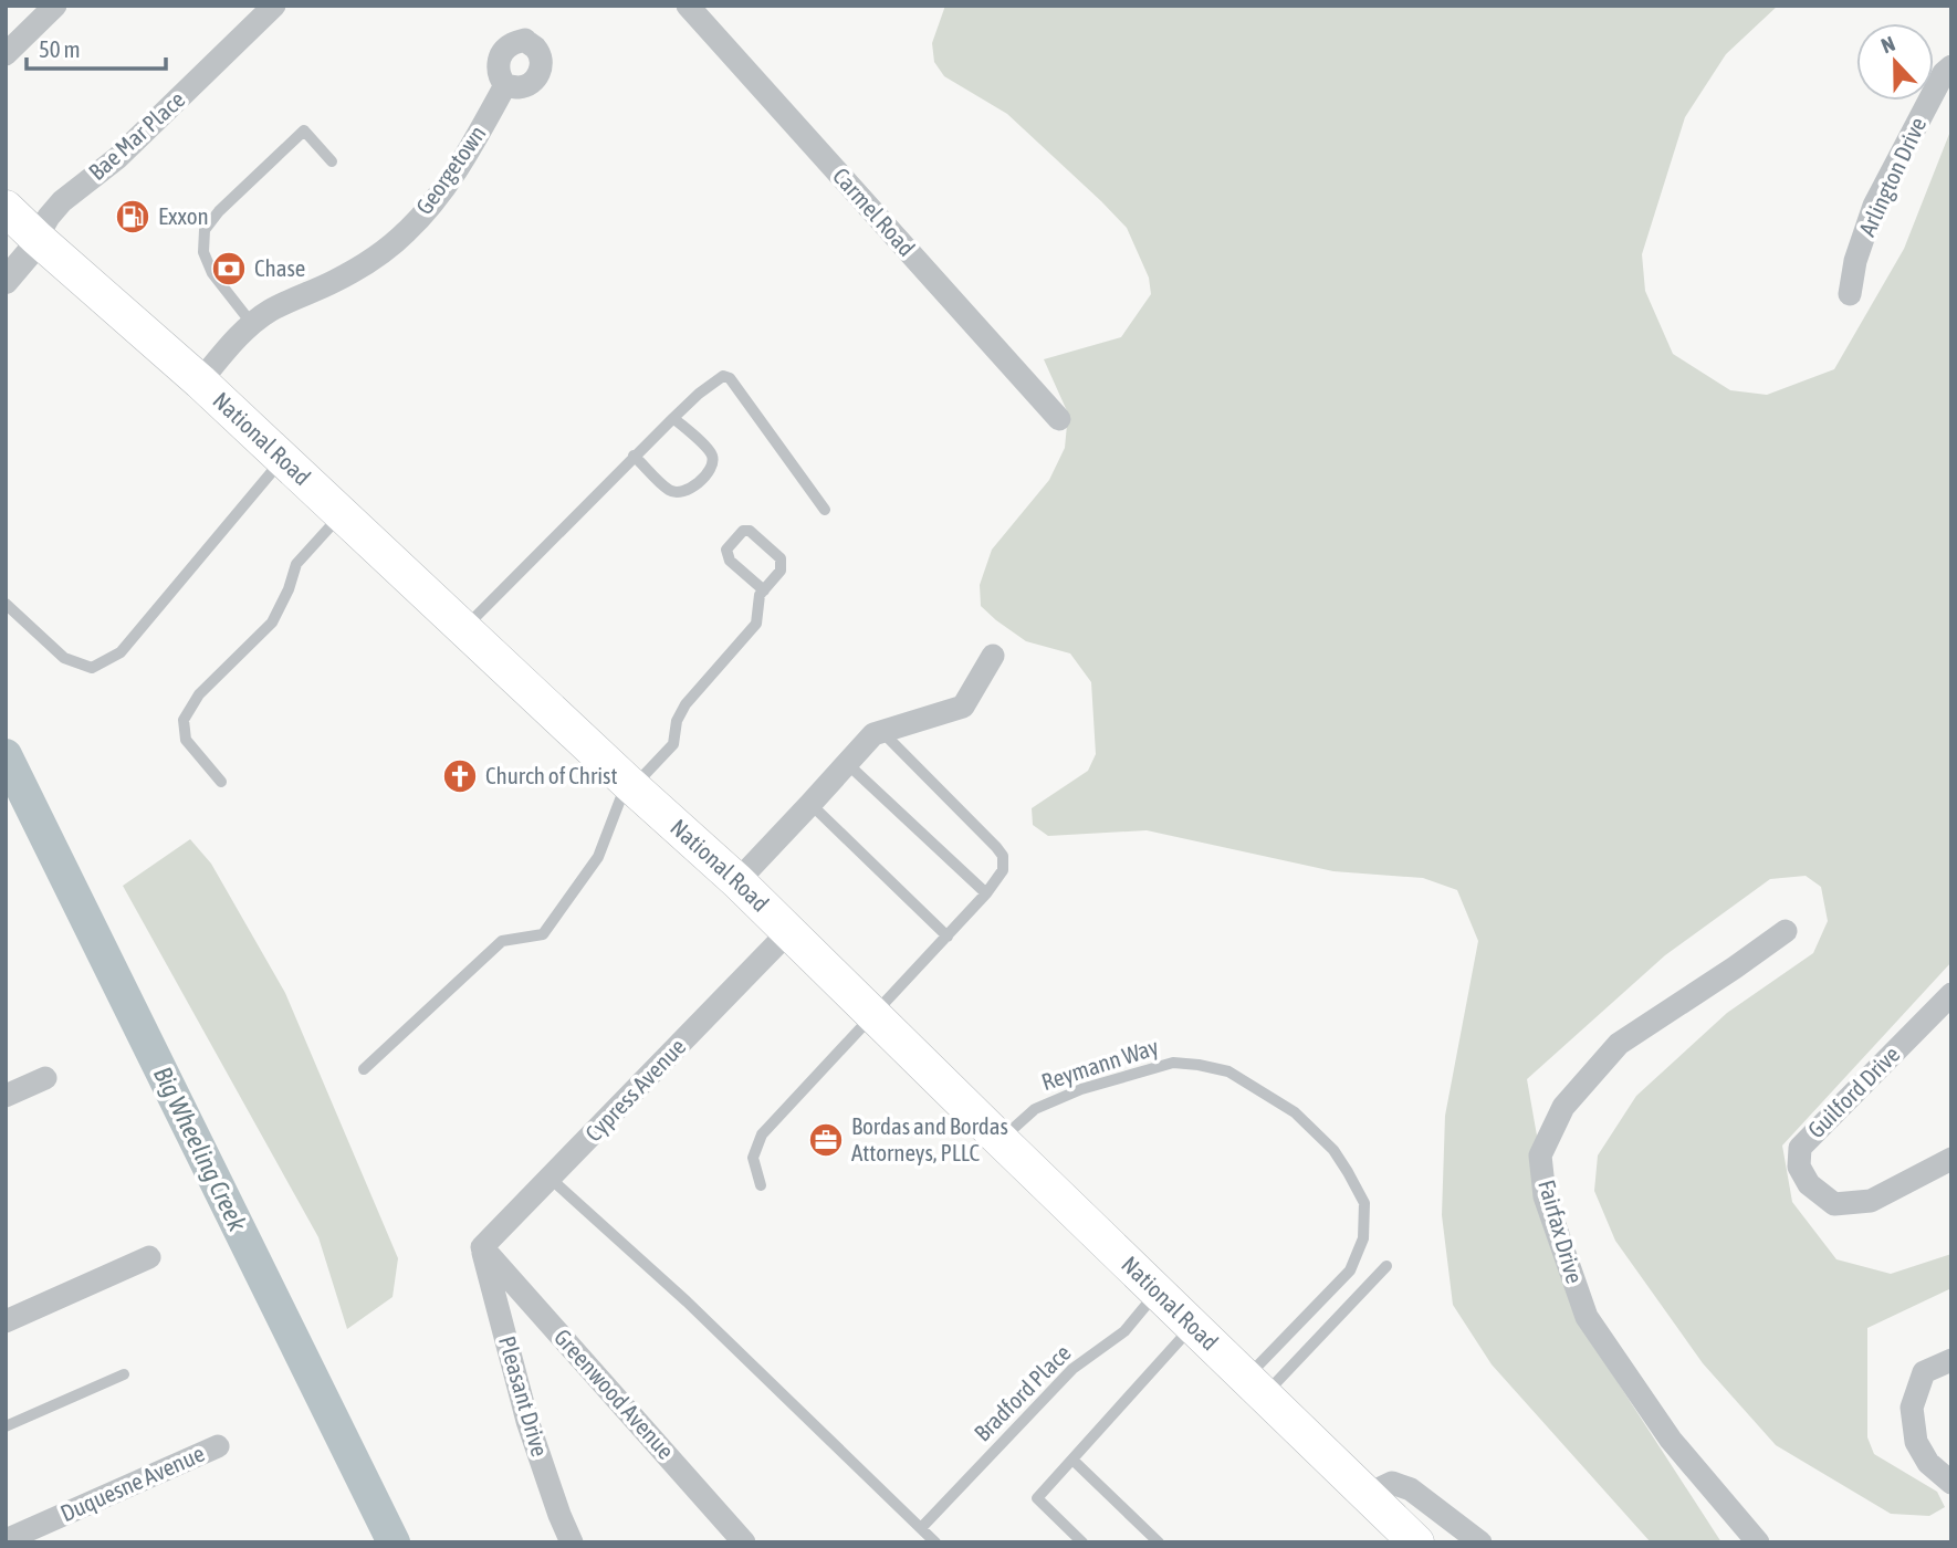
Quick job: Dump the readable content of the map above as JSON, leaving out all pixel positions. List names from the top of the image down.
{
  "streets": {
    "main road": ["National Road"],
    "street": [
      "Bae Mar Place",
      "Georgetown",
      "Arlington Drive",
      "Carmel Road",
      "Cypress Avenue",
      "Guilford Drive",
      "Fairfax Drive",
      "Greenwood Avenue",
      "Pleasant Drive",
      "Duquesne Avenue"
    ],
    "lane": ["Reymann Way", "Bradford Place"]
  },
  "crossings": [
    ["Bae Mar Place", "National Road"],
    ["Georgetown", "National Road"],
    ["National Road", "Reymann Way"],
    ["National Road", "Cypress Avenue"],
    ["National Road", "Bradford Place"],
    ["Cypress Avenue", "Greenwood Avenue"],
    ["Cypress Avenue", "Pleasant Drive"],
    ["Greenwood Avenue", "Pleasant Drive"]
  ],
  "water": ["Big Wheeling Creek"],
  "places": {
    "fuel station": ["Exxon"],
    "bank": ["Chase"],
    "church": ["Church of Christ"],
    "office": ["Bordas and Bordas Attorneys, PLLC"]
  },
  "scale_bar": "50 m",
  "north": "top"
}
